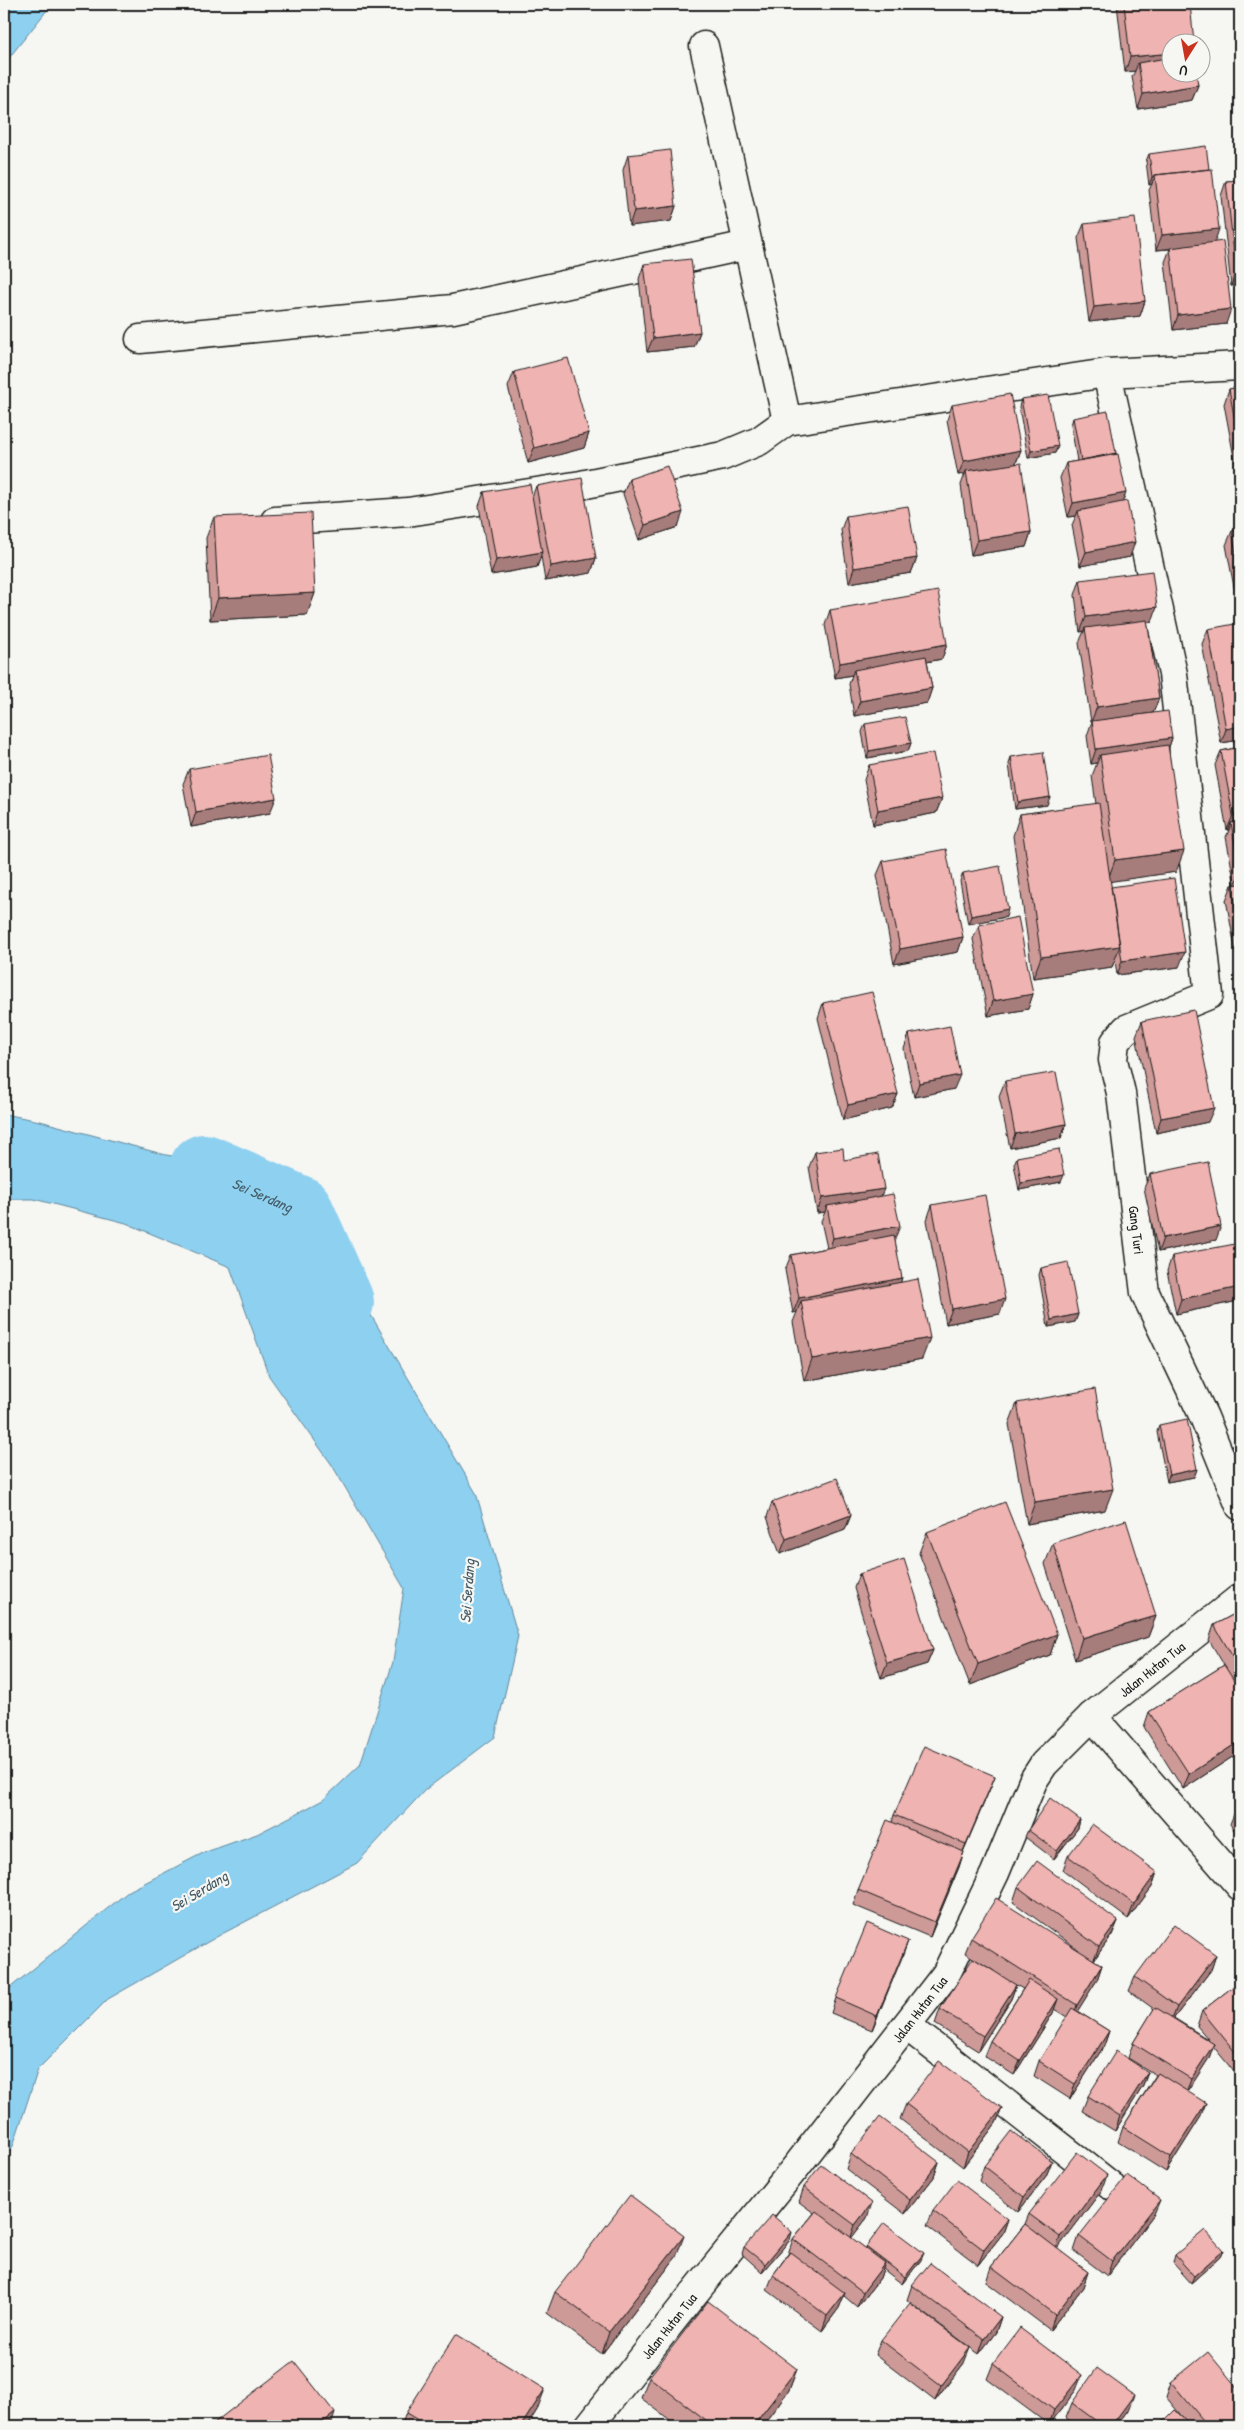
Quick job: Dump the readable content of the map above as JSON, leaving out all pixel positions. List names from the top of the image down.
{
  "streets": {
    "street": ["Gang Turi", "Jalan Hutan Tua"]
  },
  "water": ["Sei Serdang"],
  "north": "bottom"
}
